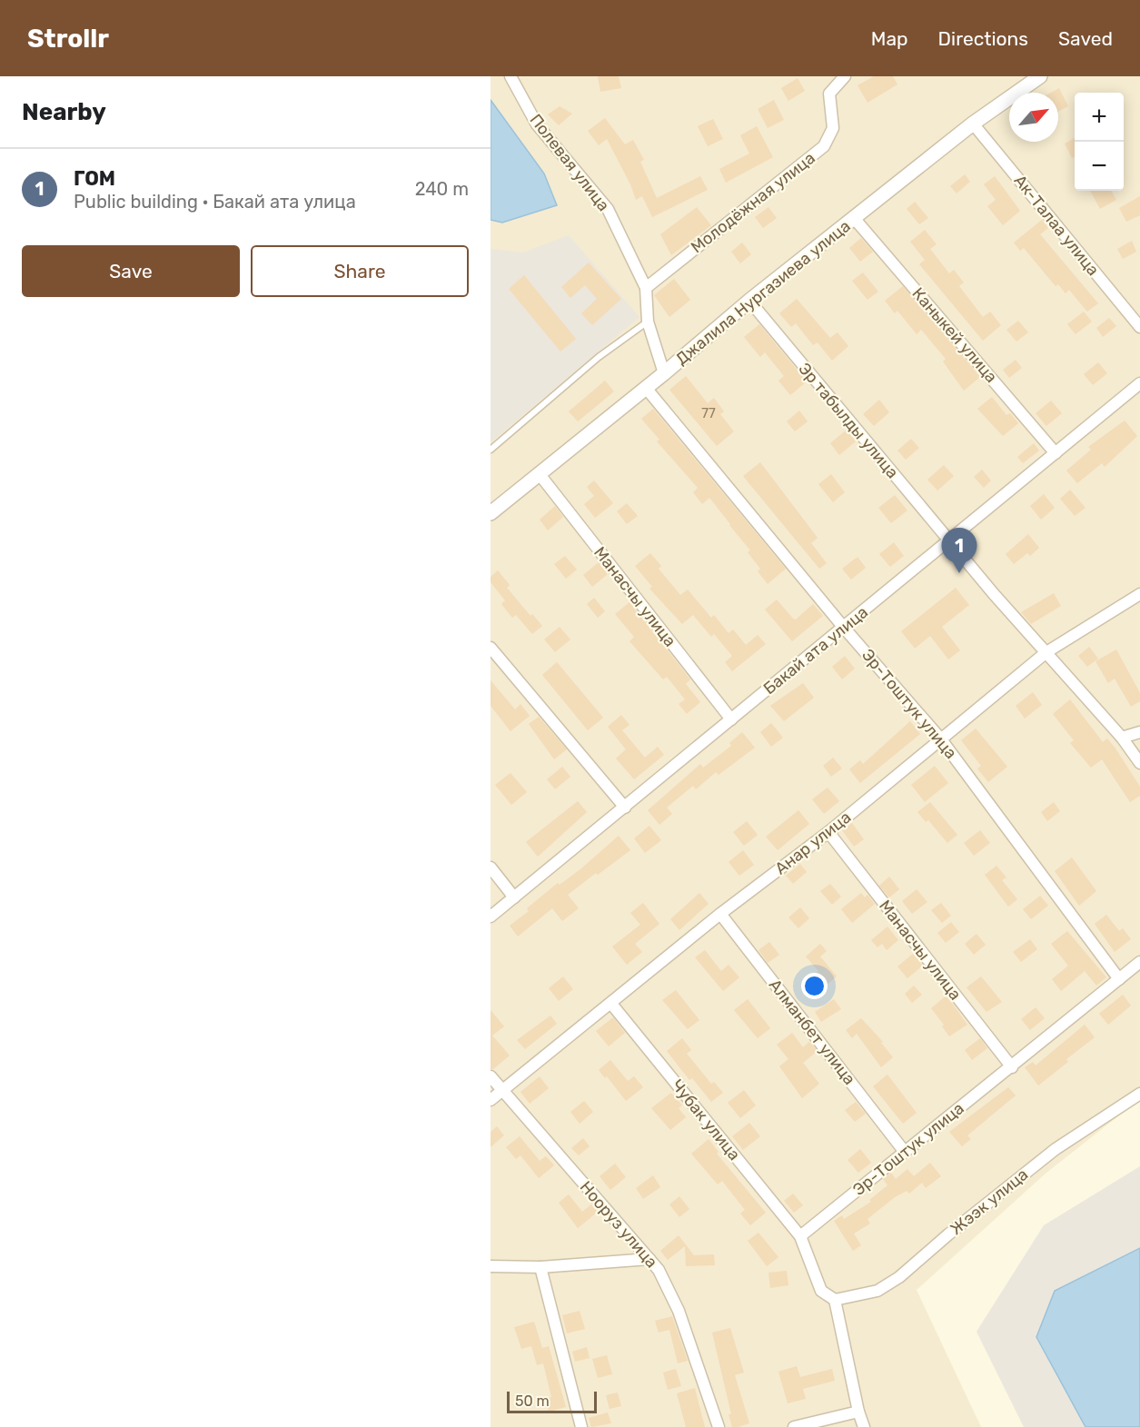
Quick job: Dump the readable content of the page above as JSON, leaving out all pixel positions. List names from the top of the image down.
{
  "streets": {
    "street": [
      "Полевая улица",
      "Молодёжная улица",
      "Ак-Талаа улица",
      "Джалила Нургазиева улица",
      "Каныкей улица",
      "Эр табылды улица",
      "Манасчы улица",
      "Бакай ата улица",
      "Эр-Тоштук улица",
      "Анар улица",
      "Алманбет улица",
      "Чубак улица",
      "Жээк улица",
      "Нооруз улица"
    ]
  },
  "crossings": [
    ["Полевая улица", "Молодёжная улица"],
    ["Полевая улица", "Джалила Нургазиева улица"],
    ["Ак-Талаа улица", "Джалила Нургазиева улица"],
    ["Джалила Нургазиева улица", "Каныкей улица"],
    ["Джалила Нургазиева улица", "Эр табылды улица"],
    ["Джалила Нургазиева улица", "Манасчы улица"],
    ["Джалила Нургазиева улица", "Эр-Тоштук улица"],
    ["Каныкей улица", "Бакай ата улица"],
    ["Эр табылды улица", "Бакай ата улица"],
    ["Эр табылды улица", "Анар улица"],
    ["Манасчы улица", "Бакай ата улица"],
    ["Манасчы улица", "Эр-Тоштук улица"],
    ["Манасчы улица", "Анар улица"],
    ["Бакай ата улица", "Эр-Тоштук улица"],
    ["Эр-Тоштук улица", "Анар улица"],
    ["Эр-Тоштук улица", "Алманбет улица"],
    ["Эр-Тоштук улица", "Чубак улица"],
    ["Анар улица", "Алманбет улица"],
    ["Анар улица", "Чубак улица"],
    ["Анар улица", "Нооруз улица"]
  ],
  "house_numbers": ["77"],
  "scale_bar": "50 m",
  "north": "top right",
  "page": {
    "header": "Strollr",
    "nav": ["Map", "Directions", "Saved"],
    "heading": "Nearby",
    "map_buttons": ["+", "−"],
    "list": [
      {
        "mark": "1",
        "name": "ГОМ",
        "note": "Public building · Бакай ата улица",
        "value": "240 m"
      }
    ],
    "buttons": ["Save", "Share"],
    "pins": "1",
    "scale": "50 m"
  }
}
